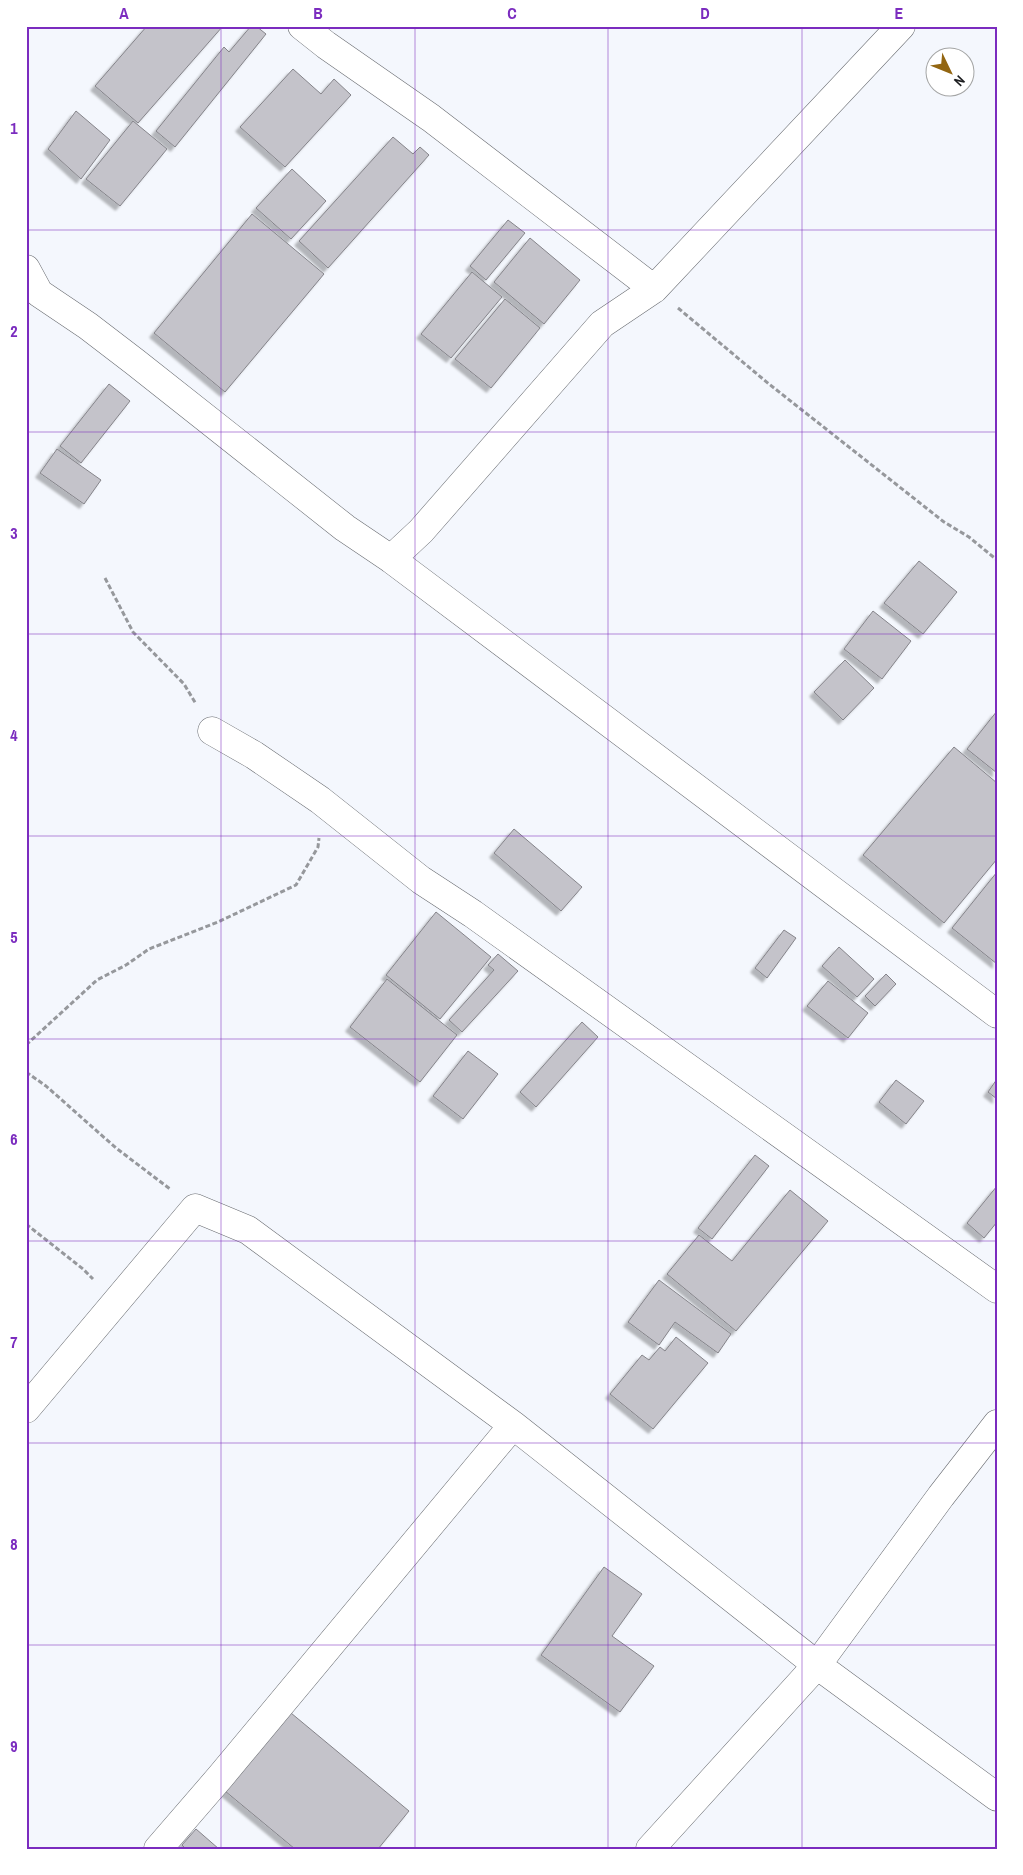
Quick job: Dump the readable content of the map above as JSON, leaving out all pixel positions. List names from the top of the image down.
{
  "north": "bottom right",
  "grid": {
    "columns": [
      "A",
      "B",
      "C",
      "D",
      "E"
    ],
    "rows": [
      "1",
      "2",
      "3",
      "4",
      "5",
      "6",
      "7",
      "8",
      "9"
    ]
  }
}
